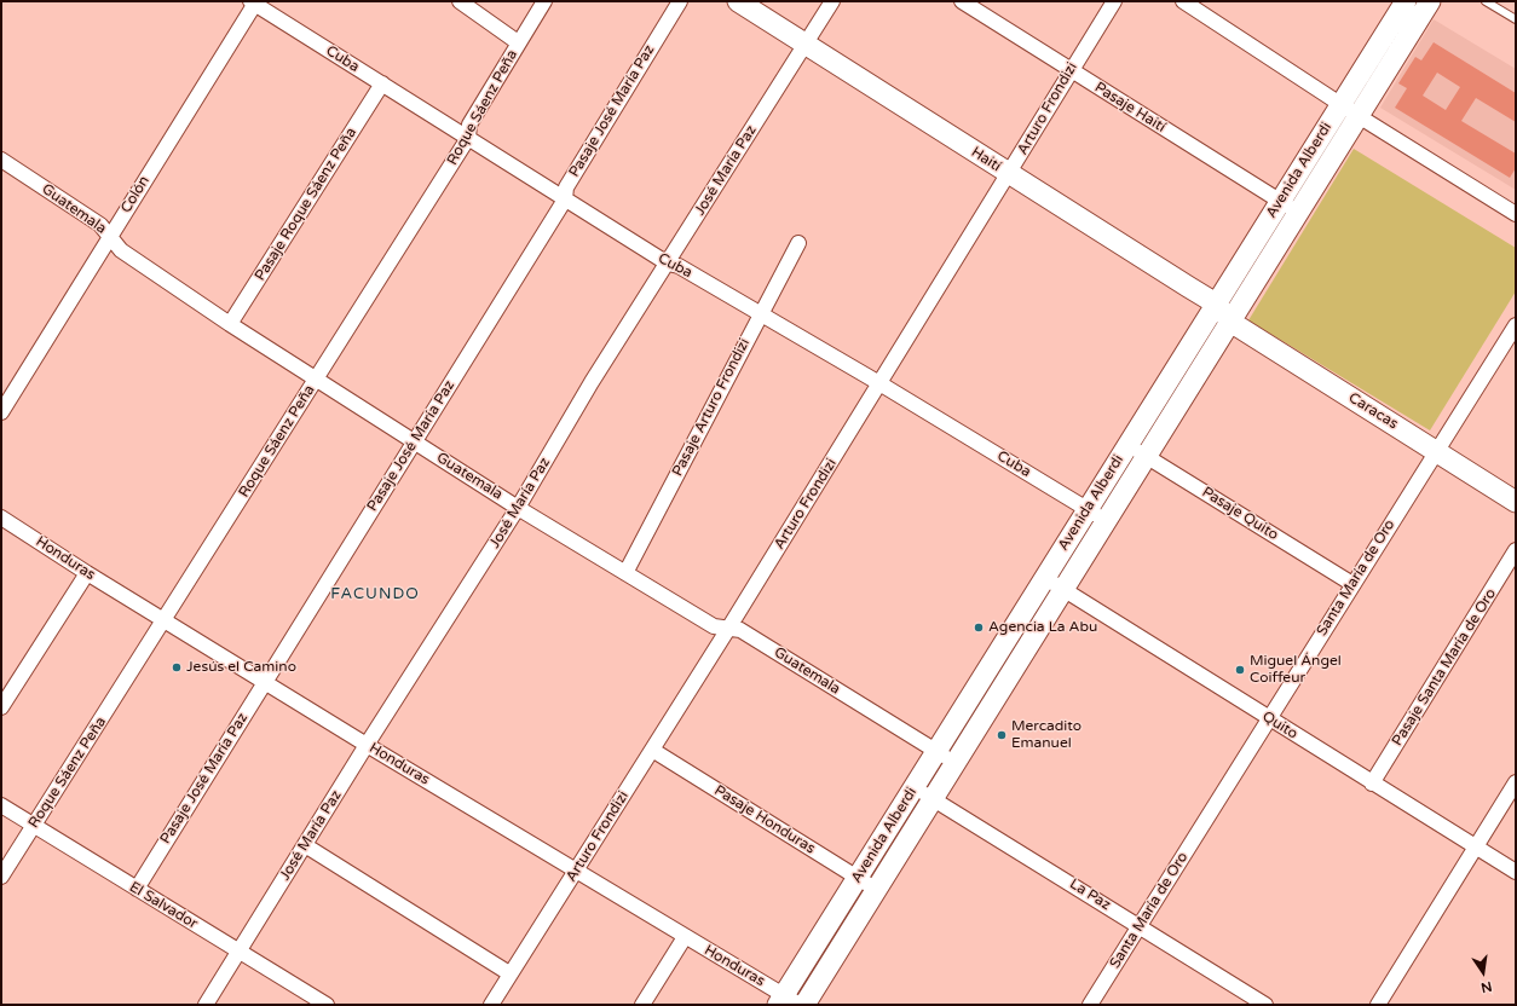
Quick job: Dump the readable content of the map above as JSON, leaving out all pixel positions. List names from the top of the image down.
{
  "streets": {
    "main road": ["Haití", "Avenida Alberdi", "Caracas"],
    "street": [
      "Cuba",
      "Roque Sáenz Peña",
      "Pasaje Haití",
      "Arturo Frondizi",
      "Pasaje José María Paz",
      "José María Paz",
      "Colón",
      "Pasaje Roque Sáenz Peña",
      "Guatemala",
      "Pasaje Arturo Frondizi",
      "Pasaje Quito",
      "Honduras",
      "Santa María de Oro",
      "Pasaje Santa María de Oro",
      "Quito",
      "Pasaje Honduras",
      "La Paz",
      "El Salvador"
    ]
  },
  "crossings": [
    ["Cuba", "Roque Sáenz Peña"],
    ["Cuba", "Arturo Frondizi"],
    ["Cuba", "Pasaje José María Paz"],
    ["Cuba", "José María Paz"],
    ["Cuba", "Avenida Alberdi"],
    ["Cuba", "Colón"],
    ["Cuba", "Pasaje Roque Sáenz Peña"],
    ["Cuba", "Pasaje Arturo Frondizi"],
    ["Roque Sáenz Peña", "Guatemala"],
    ["Roque Sáenz Peña", "Honduras"],
    ["Roque Sáenz Peña", "El Salvador"],
    ["Pasaje Haití", "Arturo Frondizi"],
    ["Pasaje Haití", "Avenida Alberdi"],
    ["Arturo Frondizi", "Haití"],
    ["Arturo Frondizi", "Guatemala"],
    ["Arturo Frondizi", "Honduras"],
    ["Arturo Frondizi", "Pasaje Honduras"],
    ["Pasaje José María Paz", "Guatemala"],
    ["Pasaje José María Paz", "Honduras"],
    ["Pasaje José María Paz", "El Salvador"],
    ["Haití", "José María Paz"],
    ["Haití", "Avenida Alberdi"],
    ["Haití", "Caracas"],
    ["José María Paz", "Guatemala"],
    ["José María Paz", "Honduras"],
    ["José María Paz", "El Salvador"],
    ["Avenida Alberdi", "Guatemala"],
    ["Avenida Alberdi", "Caracas"],
    ["Avenida Alberdi", "Pasaje Quito"],
    ["Avenida Alberdi", "Honduras"],
    ["Avenida Alberdi", "Quito"],
    ["Avenida Alberdi", "Pasaje Honduras"],
    ["Avenida Alberdi", "La Paz"],
    ["Colón", "Guatemala"],
    ["Pasaje Roque Sáenz Peña", "Guatemala"],
    ["Guatemala", "Pasaje Arturo Frondizi"],
    ["Caracas", "Santa María de Oro"],
    ["Pasaje Quito", "Santa María de Oro"],
    ["Santa María de Oro", "Quito"],
    ["Santa María de Oro", "La Paz"],
    ["Pasaje Santa María de Oro", "Quito"]
  ],
  "districts": ["FACUNDO"],
  "places": [
    "Agencia La Abu",
    "Jesús el Camino",
    "Miguel Ángel Coiffeur",
    "Mercadito Emanuel"
  ],
  "north": "bottom"
}
